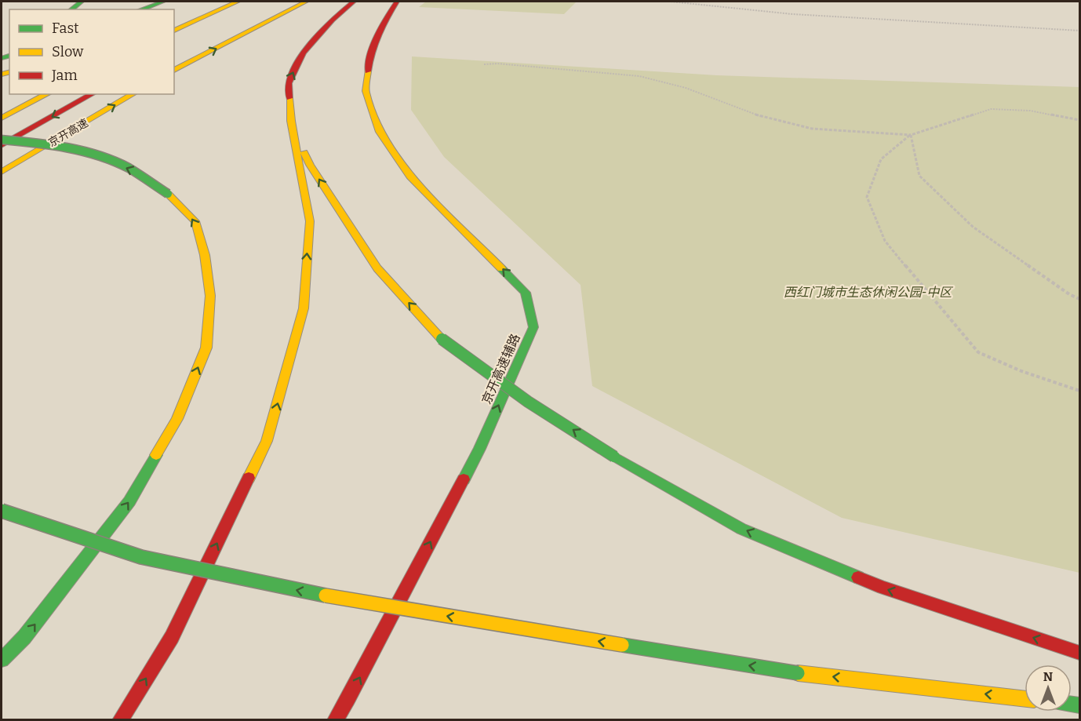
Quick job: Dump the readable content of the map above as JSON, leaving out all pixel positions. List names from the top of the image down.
{
  "streets": {
    "main road": ["京开高速", "京开高速辅路"]
  },
  "one_way": ["京开高速辅路"],
  "parks": ["西红门城市生态休闲公园-中区"],
  "legend": ["Fast", "Slow", "Jam"],
  "north": "top"
}
